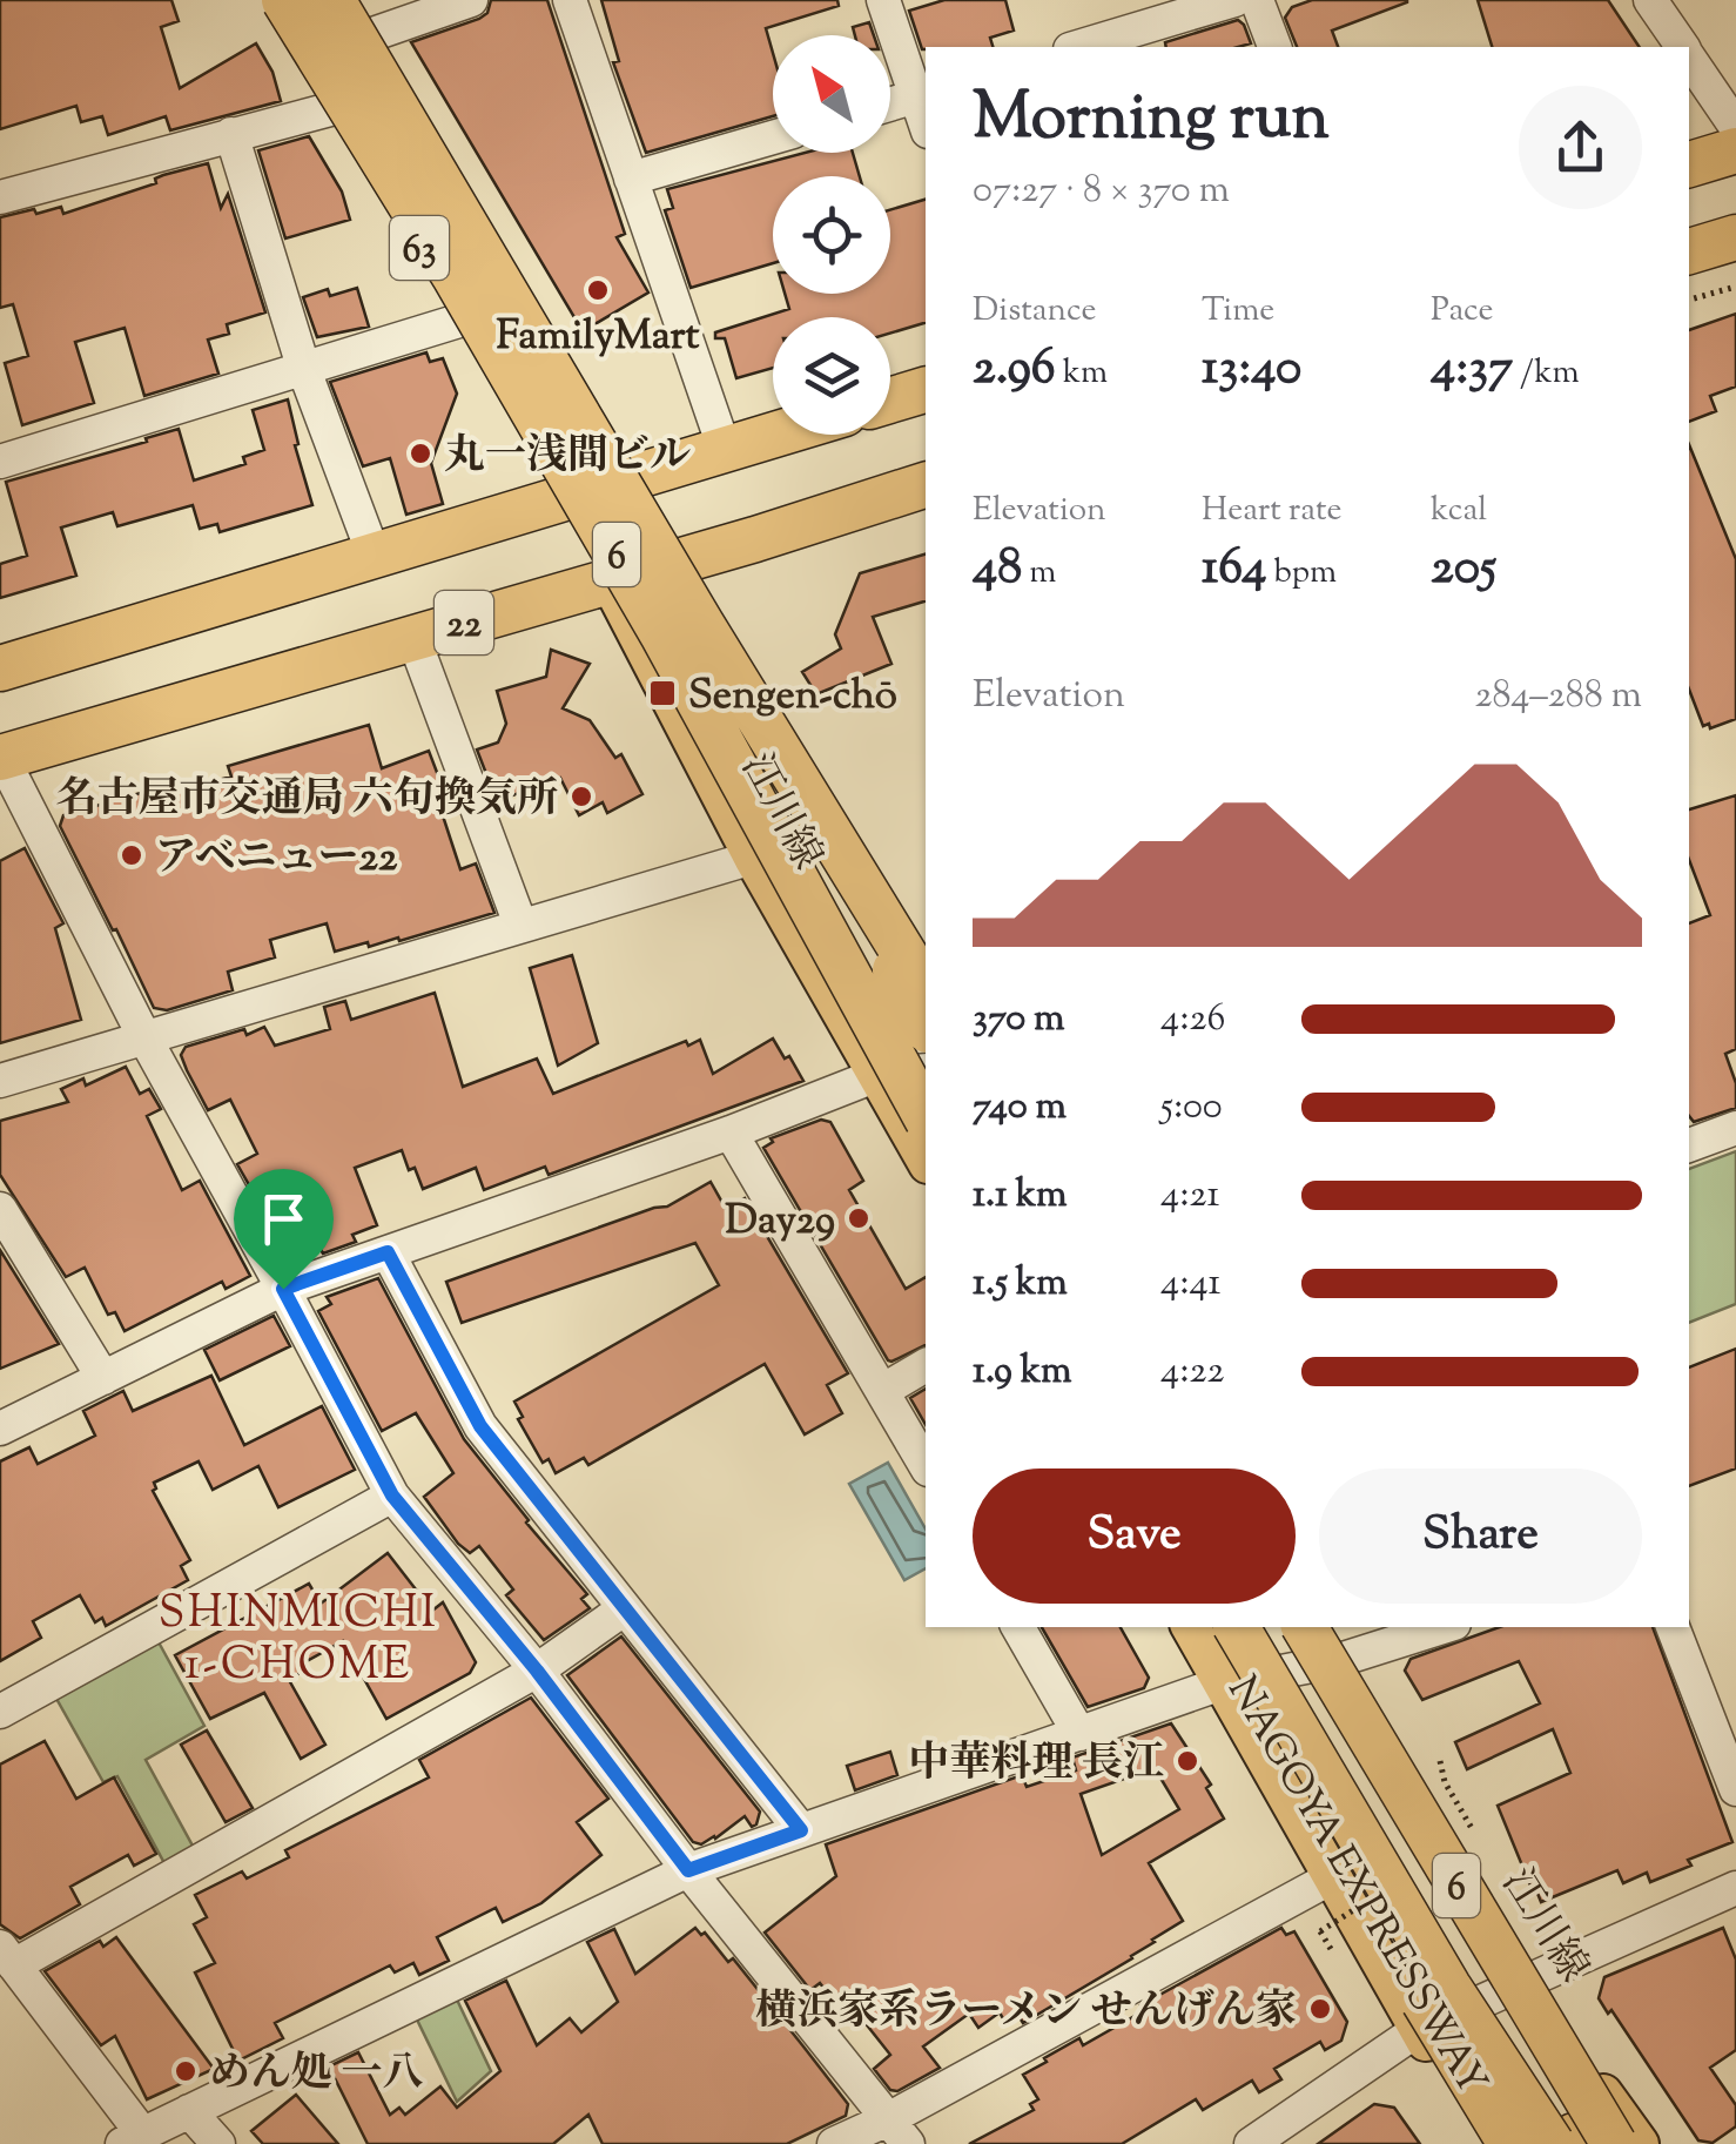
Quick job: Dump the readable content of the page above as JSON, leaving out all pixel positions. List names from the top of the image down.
{
  "streets": {
    "highway": ["6", "22", "NAGOYA EXPRESSWAY"],
    "main road": ["63", "江川線"]
  },
  "crossings": [
    ["63", "22"],
    ["63", "江川線"],
    ["22", "江川線"]
  ],
  "districts": ["SHINMICHI 1-CHOME"],
  "places": {
    "other": [
      "FamilyMart",
      "丸一浅間ビル",
      "名古屋市交通局 六句換気所",
      "アベニュー22",
      "Day29",
      "中華料理 長江",
      "横浜家系ラーメン せんげん家",
      "めん処 一八"
    ],
    "transit": ["Sengen-chō"]
  },
  "north": "top left",
  "page": {
    "heading": ["Morning run", "07:27 · 8 × 370 m"],
    "stats": [
      ["Distance", "2.96 km"],
      ["Time", "13:40"],
      ["Pace", "4:37 /km"],
      ["Elevation", "48 m"],
      ["Heart rate", "164 bpm"],
      ["kcal", "205"]
    ],
    "chart": ["Elevation", "284–288 m"],
    "list": [
      {
        "name": "370 m",
        "note": "4:26"
      },
      {
        "name": "740 m",
        "note": "5:00"
      },
      {
        "name": "1.1 km",
        "note": "4:21"
      },
      {
        "name": "1.5 km",
        "note": "4:41"
      },
      {
        "name": "1.9 km",
        "note": "4:22"
      }
    ],
    "buttons": ["Save", "Share"]
  }
}
